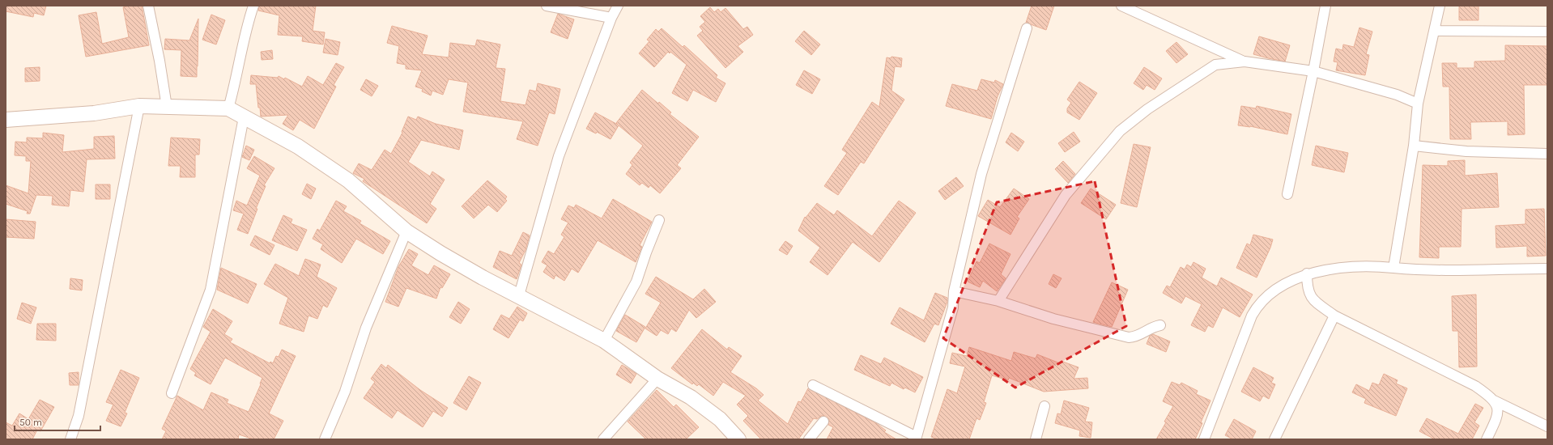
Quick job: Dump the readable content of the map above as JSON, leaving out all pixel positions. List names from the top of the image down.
{
  "scale_bar": "50 m"
}
